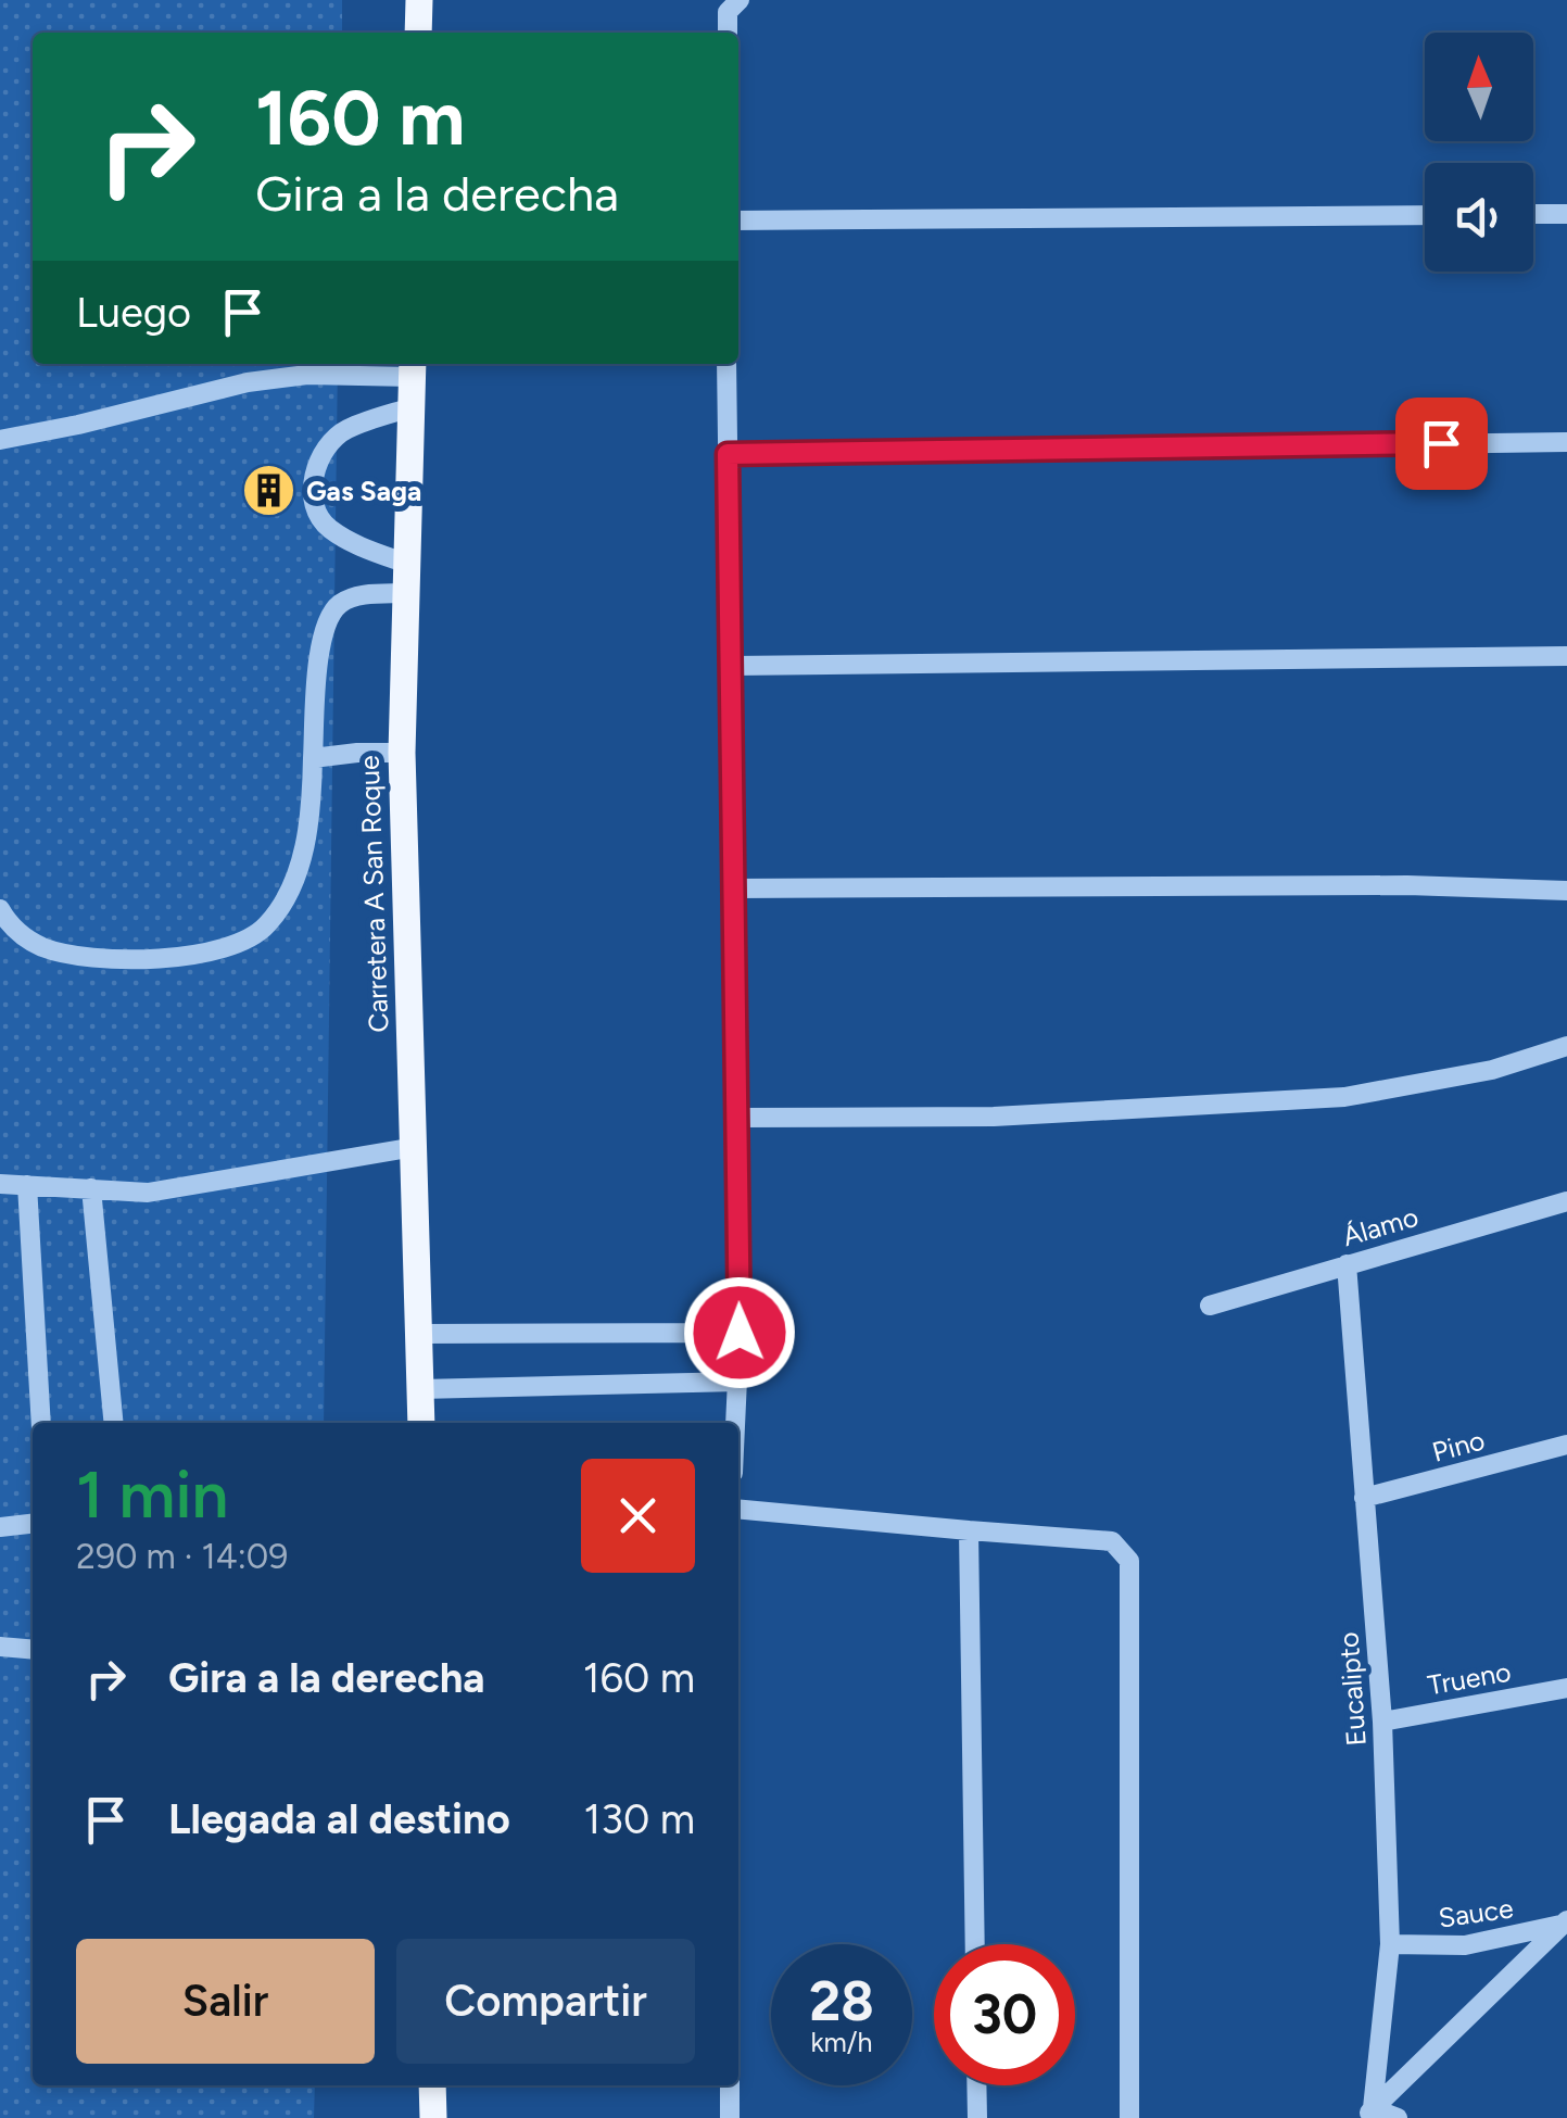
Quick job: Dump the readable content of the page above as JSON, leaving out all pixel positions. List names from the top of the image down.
{
  "streets": {
    "main road": ["Carretera A San Roque"],
    "street": [
      "Álamo",
      "Pino",
      "Trueno",
      "Eucalipto",
      "Sauce"
    ]
  },
  "crossings": [
    ["Álamo", "Eucalipto"],
    ["Pino", "Eucalipto"],
    ["Trueno", "Eucalipto"],
    ["Eucalipto", "Sauce"]
  ],
  "places": {
    "building": ["Gas Saga"]
  },
  "north": "top",
  "page": {
    "turn": ["160 m", "Gira a la derecha"],
    "then": "Luego",
    "heading": ["1 min", "290 m · 14:09"],
    "list": [
      {
        "name": "Gira a la derecha",
        "value": "160 m"
      },
      {
        "name": "Llegada al destino",
        "value": "130 m"
      }
    ],
    "buttons": ["Salir", "Compartir"],
    "speed": "28 km/h",
    "limit": "30"
  }
}
